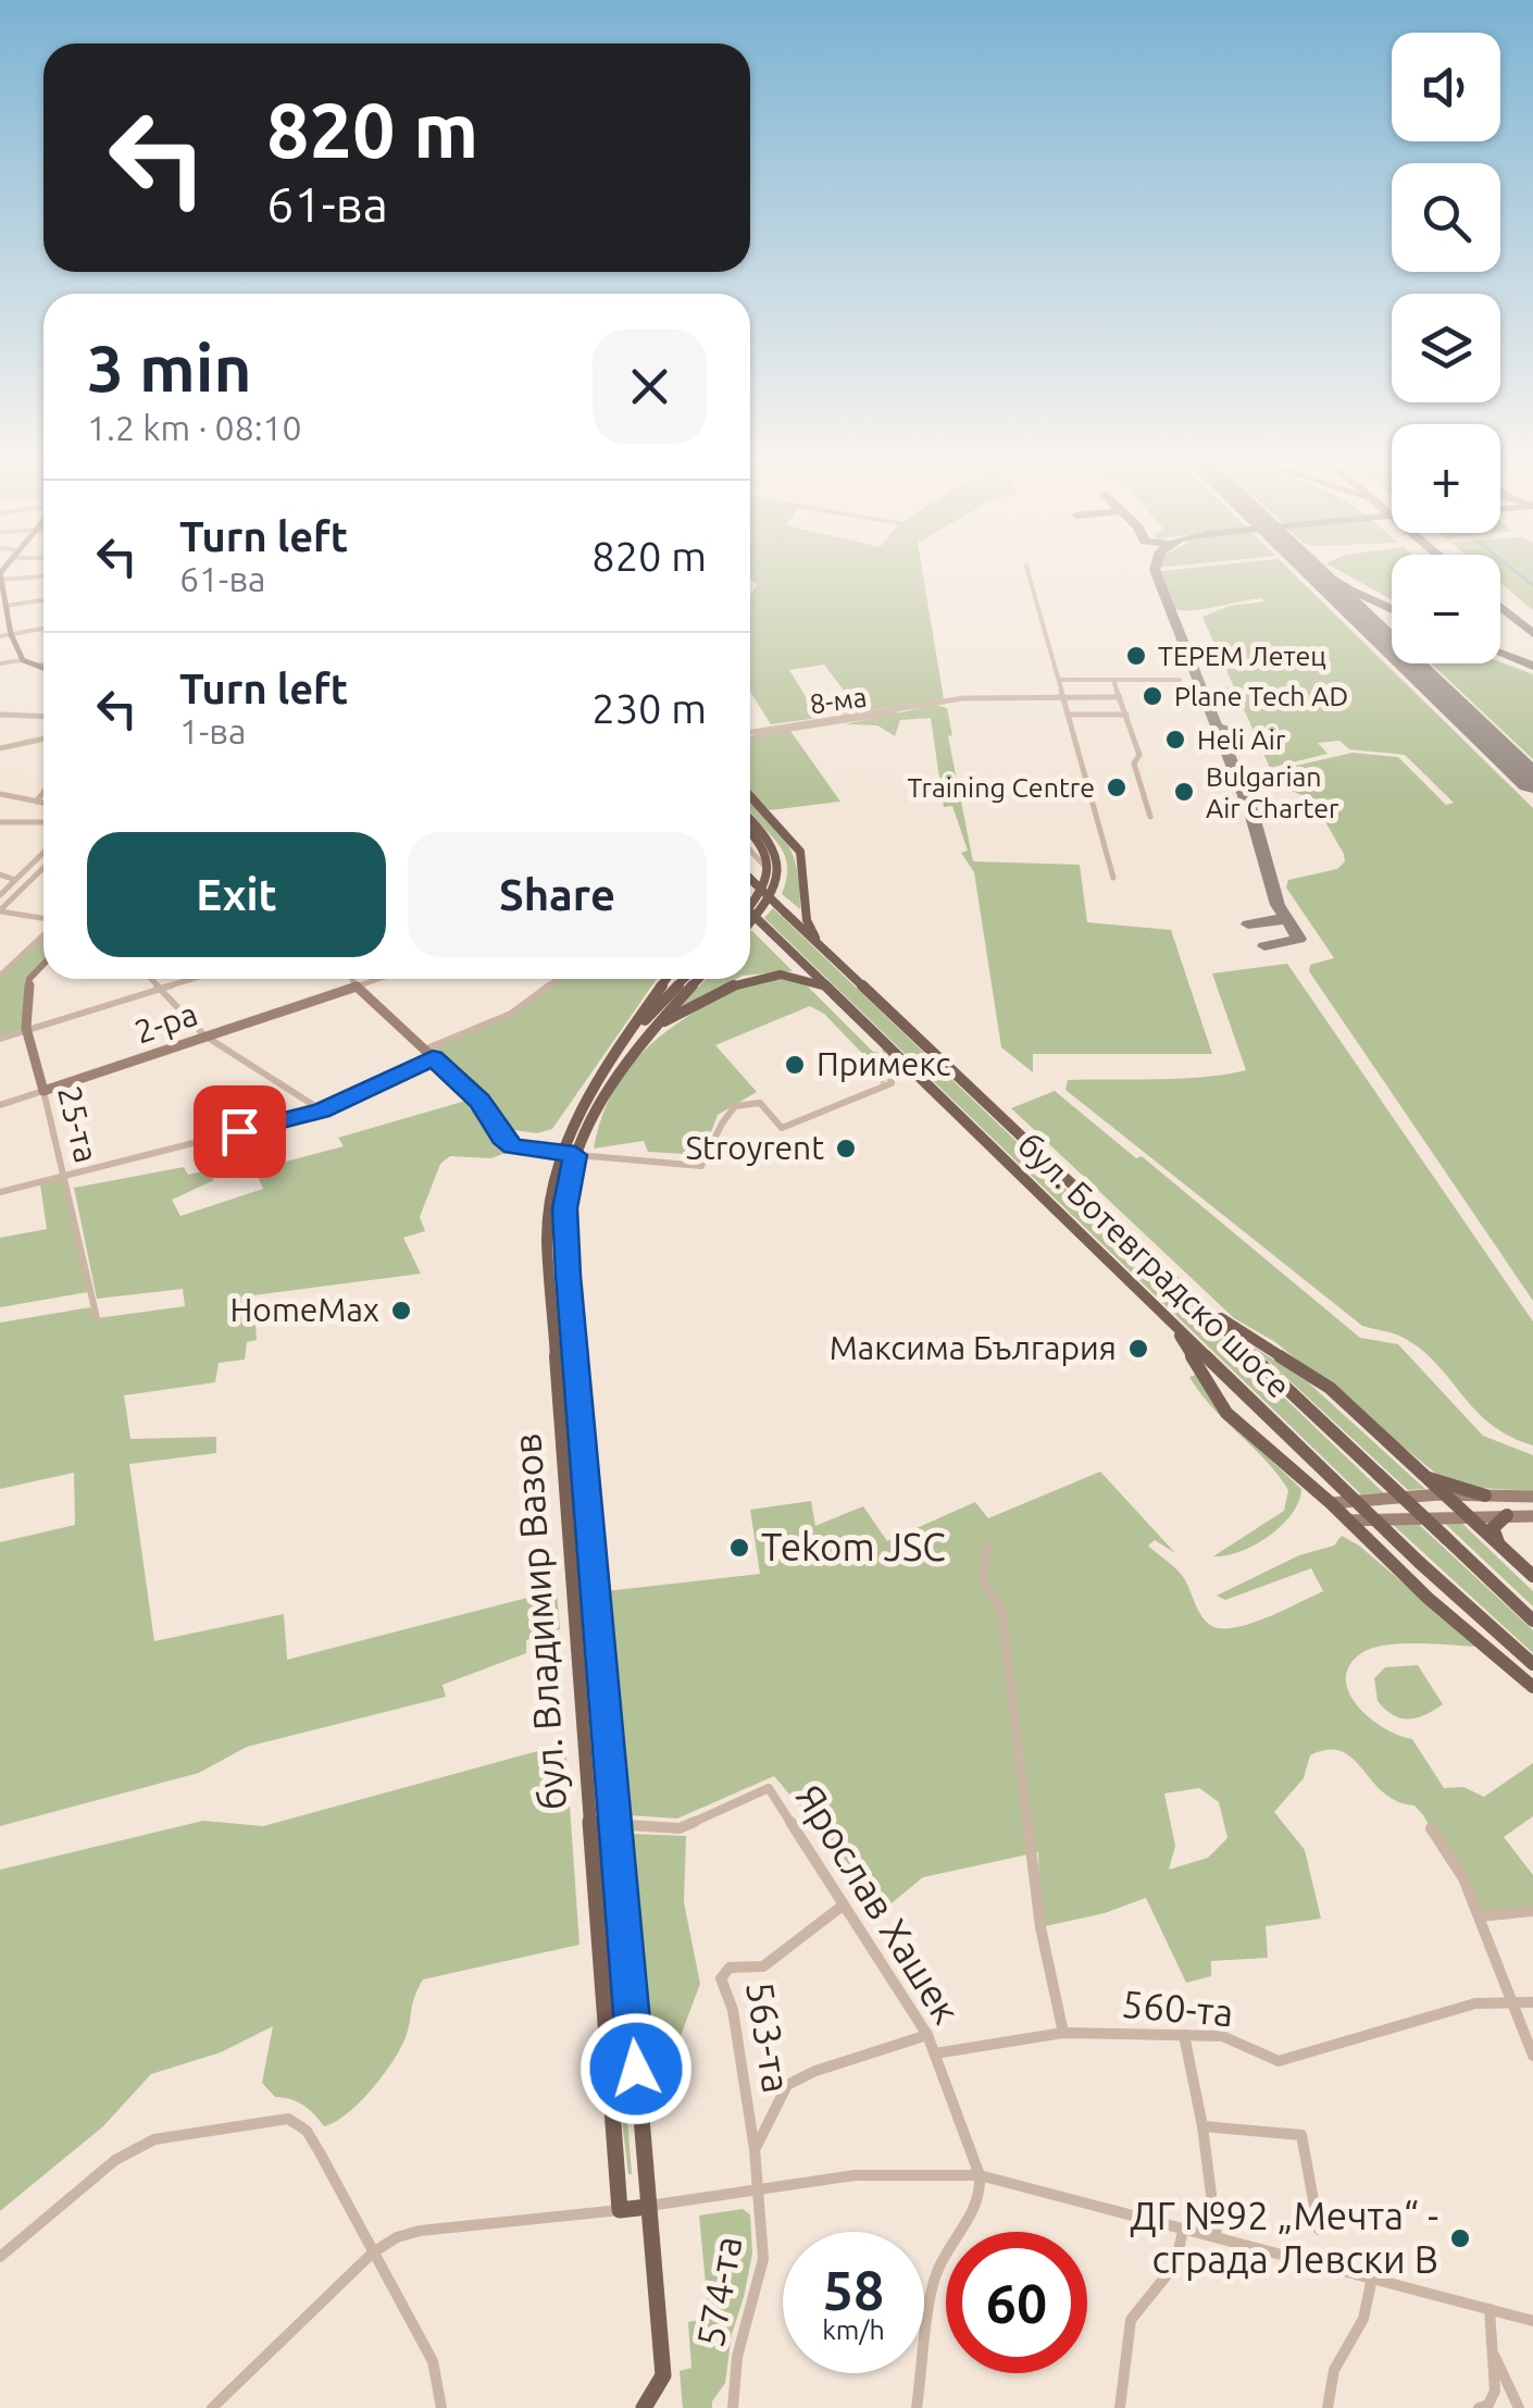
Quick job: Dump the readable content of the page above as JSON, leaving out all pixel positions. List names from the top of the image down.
{
  "streets": {
    "main road": ["бул. Ботевградско шосе", "бул. Владимир Вазов"],
    "street": [
      "8-ма",
      "2-ра",
      "25-та",
      "Ярослав Хашек",
      "560-та",
      "563-та",
      "574-та"
    ]
  },
  "crossings": [
    ["2-ра", "25-та"],
    ["Ярослав Хашек", "560-та"],
    ["Ярослав Хашек", "563-та"],
    ["563-та", "574-та"]
  ],
  "places": [
    "ТЕРЕМ Летец",
    "Plane Tech AD",
    "Heli Air",
    "Training Centre",
    "Bulgarian Air Charter",
    "Примекс",
    "Stroyrent",
    "HomeMax",
    "Максима България",
    "Tekom JSC",
    "ДГ №92 „Мечта“ - сграда Левски В"
  ],
  "page": {
    "map_buttons": ["+", "−"],
    "turn": ["820 m", "61-ва"],
    "heading": ["3 min", "1.2 km · 08:10"],
    "list": [
      {
        "name": "Turn left",
        "note": "61-ва",
        "value": "820 m"
      },
      {
        "name": "Turn left",
        "note": "1-ва",
        "value": "230 m"
      }
    ],
    "buttons": ["Exit", "Share"],
    "speed": "58 km/h",
    "limit": "60"
  }
}
